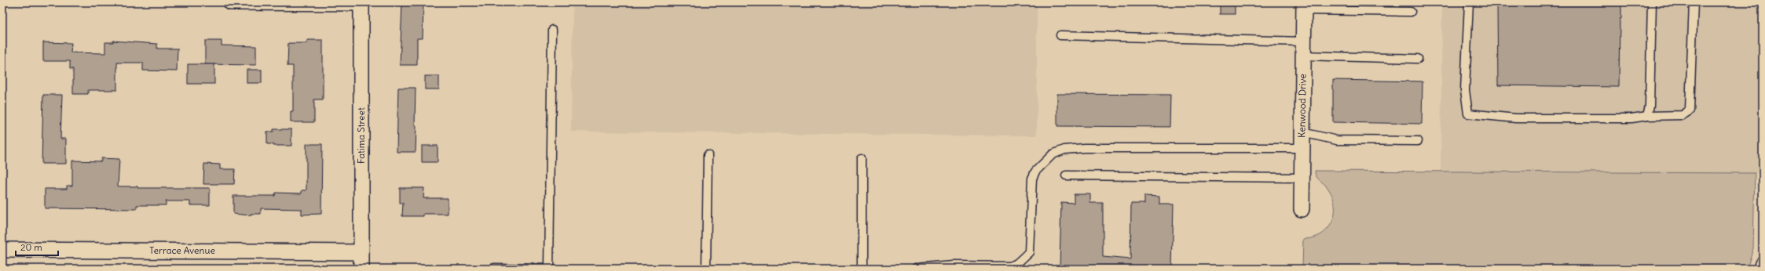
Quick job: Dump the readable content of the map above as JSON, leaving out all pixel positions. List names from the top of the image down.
{
  "streets": {
    "street": ["Kenwood Drive", "Fatima Street", "Terrace Avenue"]
  },
  "crossings": [
    ["Fatima Street", "Terrace Avenue"]
  ],
  "scale_bar": "20 m"
}
